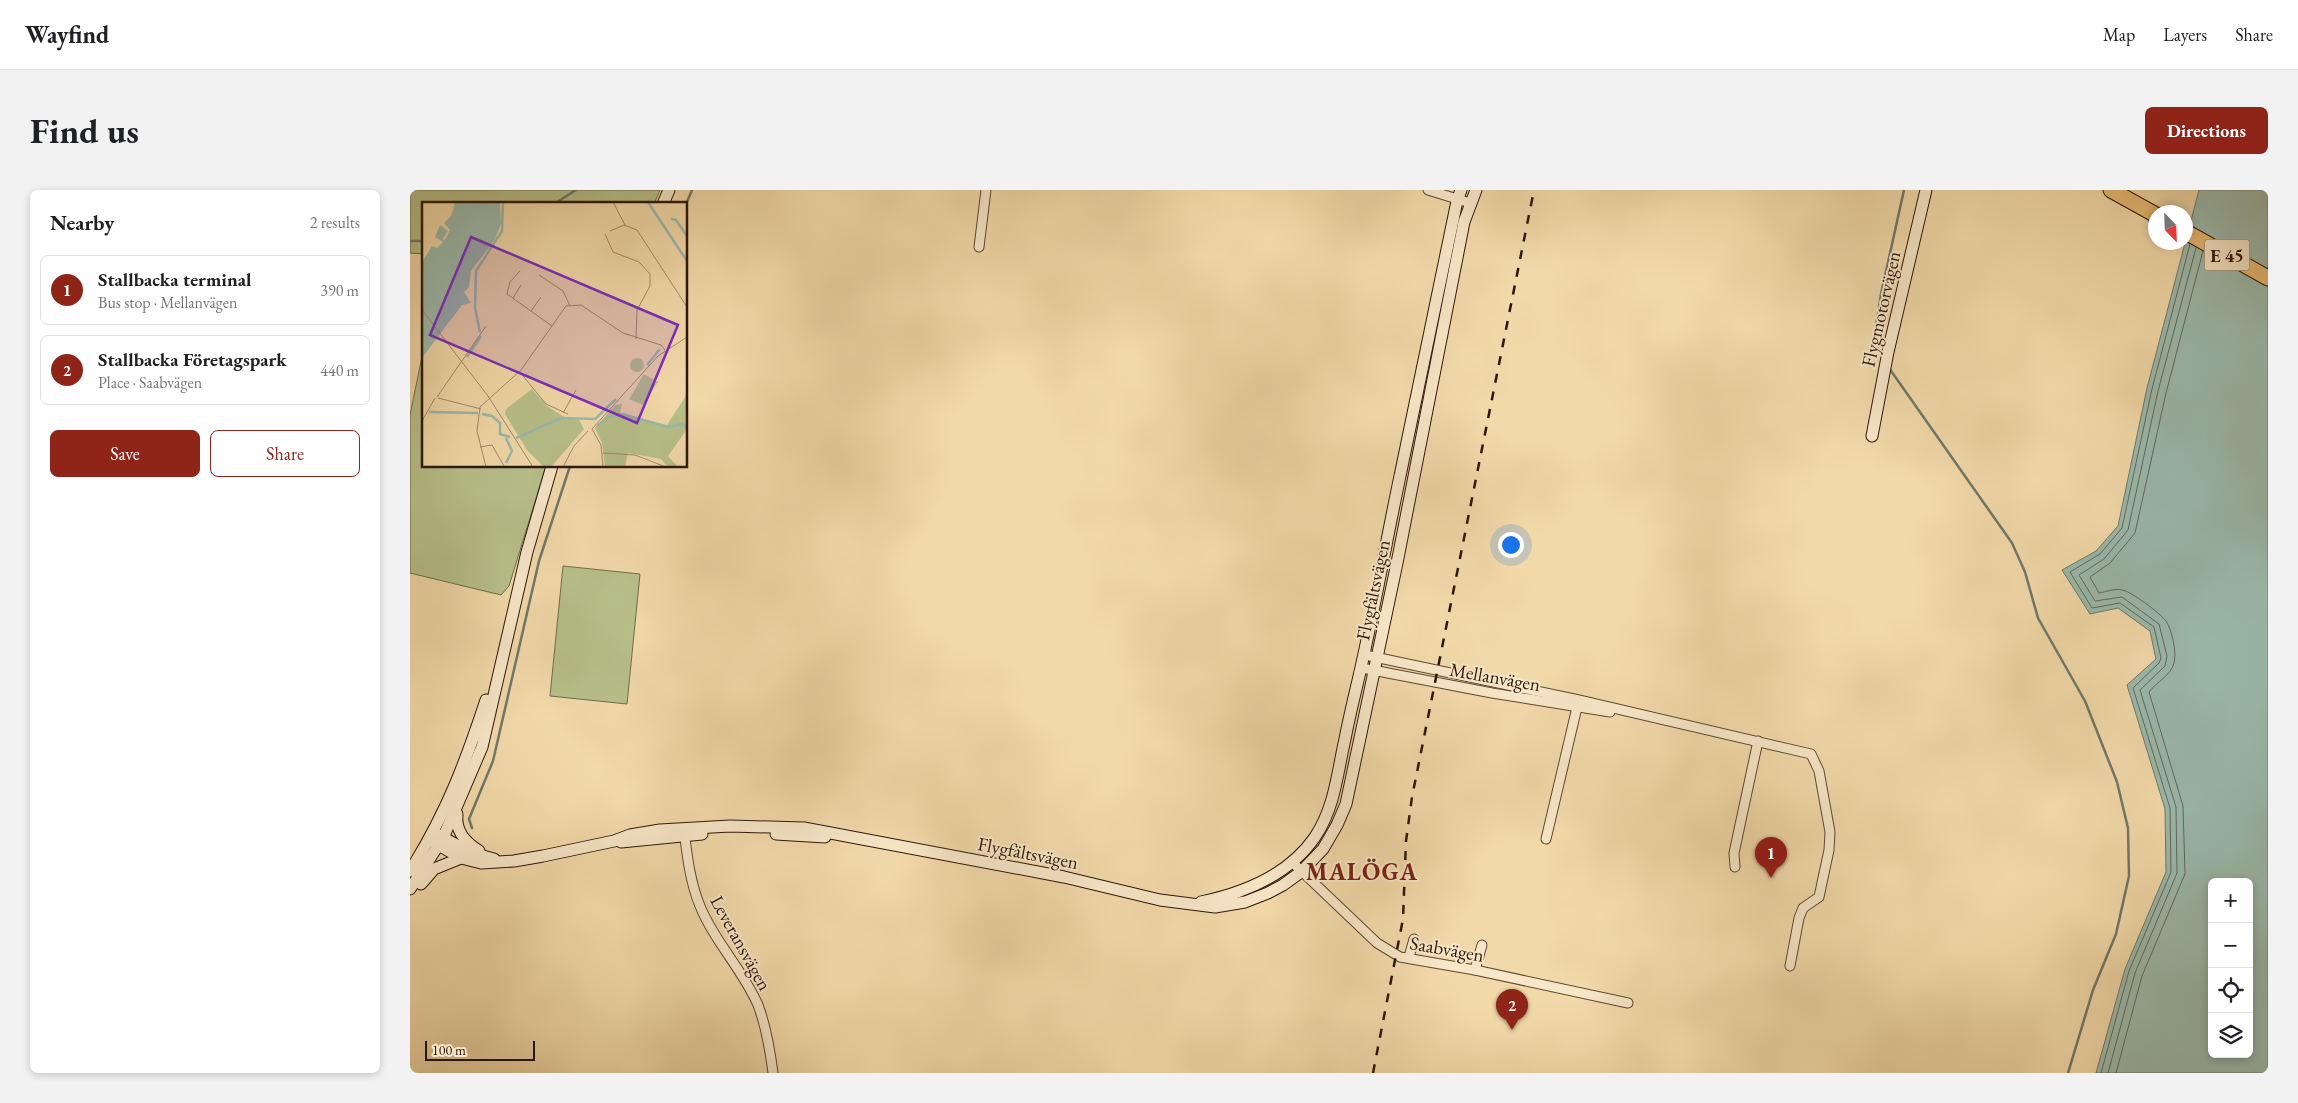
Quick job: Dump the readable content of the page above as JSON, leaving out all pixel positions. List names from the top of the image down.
{
  "streets": {
    "highway": ["E 45"],
    "street": [
      "Flygmotorvägen",
      "Flygfältsvägen",
      "Mellanvägen",
      "Leveransvägen",
      "Saabvägen"
    ]
  },
  "crossings": [
    ["Flygfältsvägen", "Mellanvägen"],
    ["Flygfältsvägen", "Leveransvägen"],
    ["Flygfältsvägen", "Saabvägen"]
  ],
  "districts": ["MALÖGA"],
  "scale_bar": "100 m",
  "north": "bottom right",
  "page": {
    "header": "Wayfind",
    "nav": ["Map", "Layers", "Share"],
    "buttons": [
      "Directions",
      ["Save", "Share"]
    ],
    "title": "Find us",
    "heading": ["Nearby", "2 results"],
    "list": [
      {
        "mark": "1",
        "name": "Stallbacka terminal",
        "note": "Bus stop · Mellanvägen",
        "value": "390 m"
      },
      {
        "mark": "2",
        "name": "Stallbacka Företagspark",
        "note": "Place · Saabvägen",
        "value": "440 m"
      }
    ],
    "pins": ["1", "2"],
    "map_buttons": ["+", "−"],
    "scale": "100 m"
  }
}
